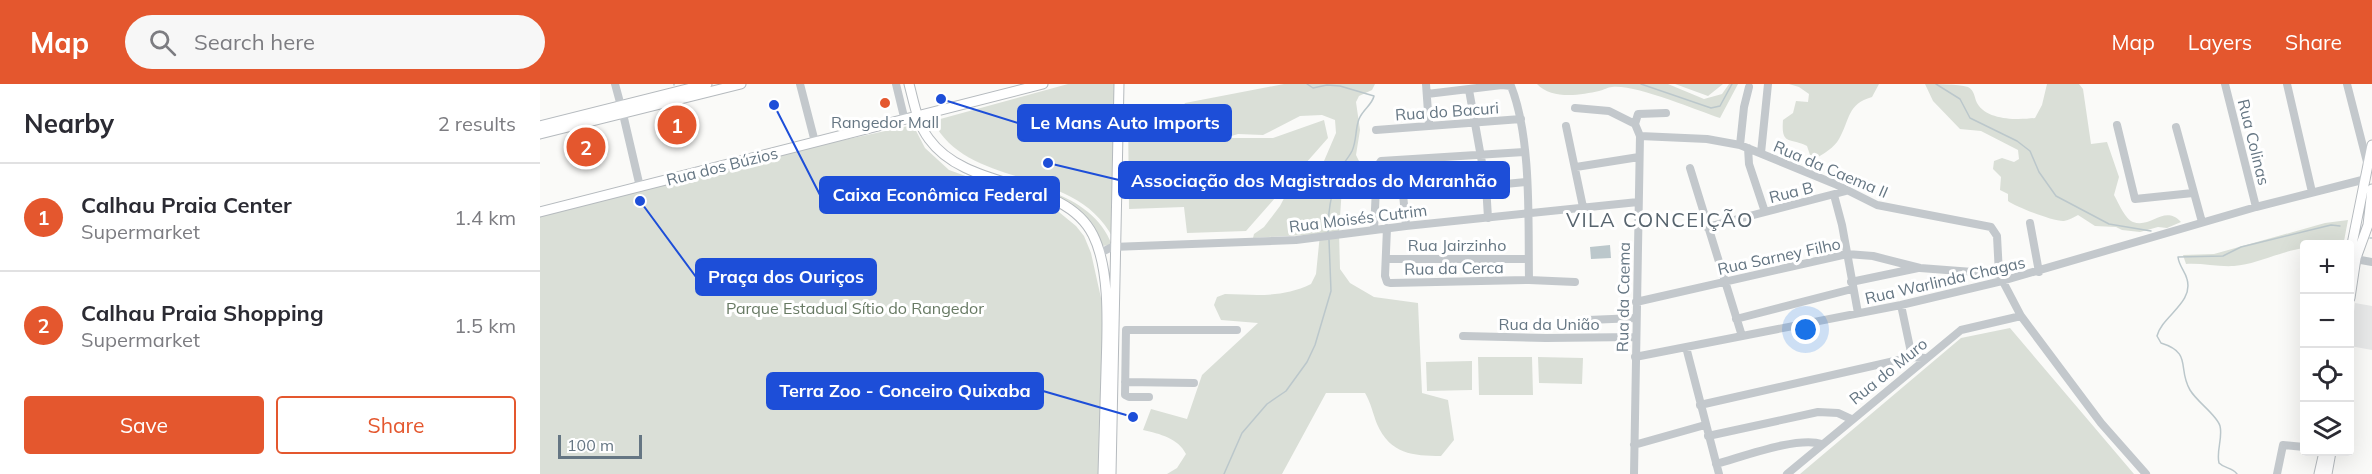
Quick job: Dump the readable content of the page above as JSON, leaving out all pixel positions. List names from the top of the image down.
{
  "streets": {
    "main road": ["Rua dos Búzios"],
    "street": [
      "Rua do Bacuri",
      "Rua Colinas",
      "Rua da Caema II",
      "Rua B",
      "Rua Moisés Cutrim",
      "Rua Jairzinho",
      "Rua Sarney Filho",
      "Rua da Cerca",
      "Rua Warlinda Chagas",
      "Rua da Caema",
      "Rua da União",
      "Rua do Muro"
    ]
  },
  "crossings": [
    ["Rua Colinas", "Rua Warlinda Chagas"],
    ["Rua da Caema II", "Rua B"],
    ["Rua da Caema II", "Rua Sarney Filho"],
    ["Rua da Caema II", "Rua Warlinda Chagas"],
    ["Rua da Caema II", "Rua da Caema"],
    ["Rua Moisés Cutrim", "Rua da Cerca"],
    ["Rua Moisés Cutrim", "Rua da Caema"],
    ["Rua Jairzinho", "Rua da Cerca"],
    ["Rua Sarney Filho", "Rua Warlinda Chagas"],
    ["Rua Sarney Filho", "Rua da Caema"],
    ["Rua Warlinda Chagas", "Rua da Caema"],
    ["Rua da Caema", "Rua da União"]
  ],
  "districts": ["VILA CONCEIÇÃO"],
  "parks": ["Parque Estadual Sítio do Rangedor"],
  "places": [
    "Le Mans Auto Imports",
    "Rangedor Mall",
    "Caixa Econômica Federal",
    "Associação dos Magistrados do Maranhão",
    "Praça dos Ouriços",
    "Terra Zoo - Conceiro Quixaba"
  ],
  "scale_bar": "100 m",
  "page": {
    "header": "Map",
    "search": "Search here",
    "nav": ["Map", "Layers", "Share"],
    "heading": ["Nearby", "2 results"],
    "pins": ["1", "2"],
    "list": [
      {
        "mark": "1",
        "name": "Calhau Praia Center",
        "note": "Supermarket",
        "value": "1.4 km"
      },
      {
        "mark": "2",
        "name": "Calhau Praia Shopping",
        "note": "Supermarket",
        "value": "1.5 km"
      }
    ],
    "map_buttons": ["+", "−"],
    "buttons": ["Save", "Share"],
    "scale": "100 m"
  }
}
